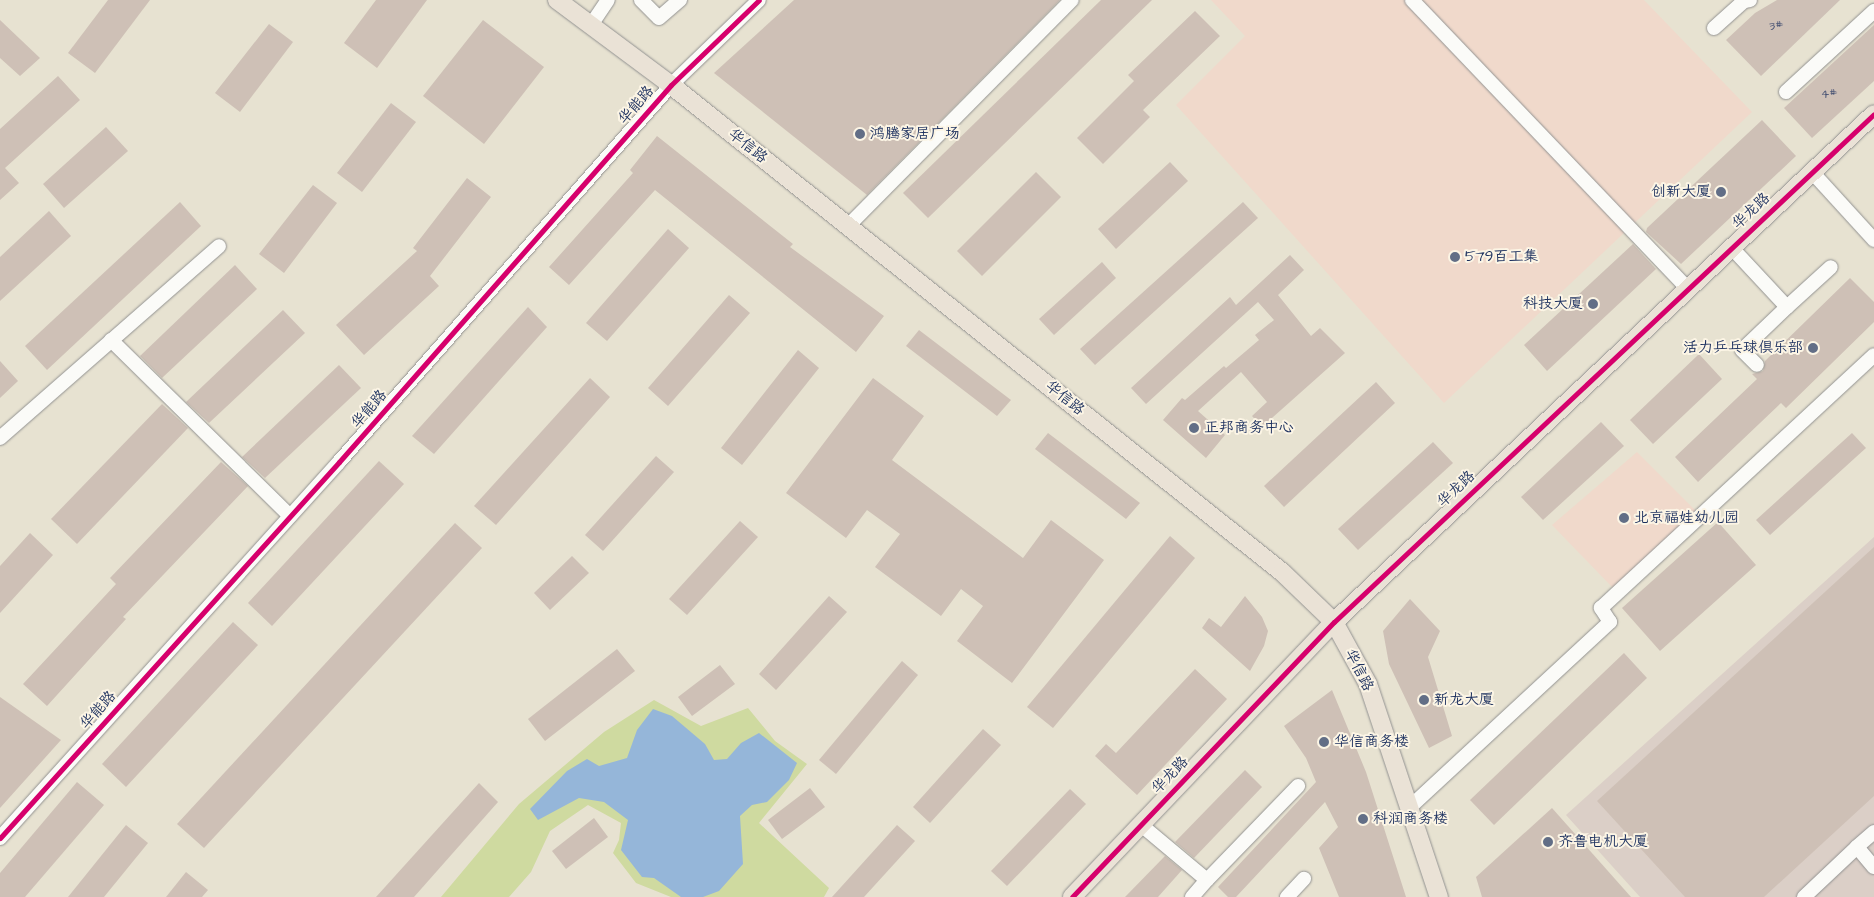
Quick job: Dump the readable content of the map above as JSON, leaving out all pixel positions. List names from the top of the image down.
{
  "streets": {
    "main road": ["华信路", "华龙路"],
    "street": ["华能路"]
  },
  "crossings": [
    ["华能路", "华信路"],
    ["华信路", "华龙路"]
  ],
  "places": [
    "鸿腾家居广场",
    "创新大厦",
    "579百工集",
    "科技大厦",
    "活力乒乓球俱乐部",
    "正邦商务中心",
    "北京福娃幼儿园",
    "新龙大厦",
    "华信商务楼",
    "科润商务楼",
    "齐鲁电机大厦"
  ],
  "house_numbers": ["3#", "4#"]
}
